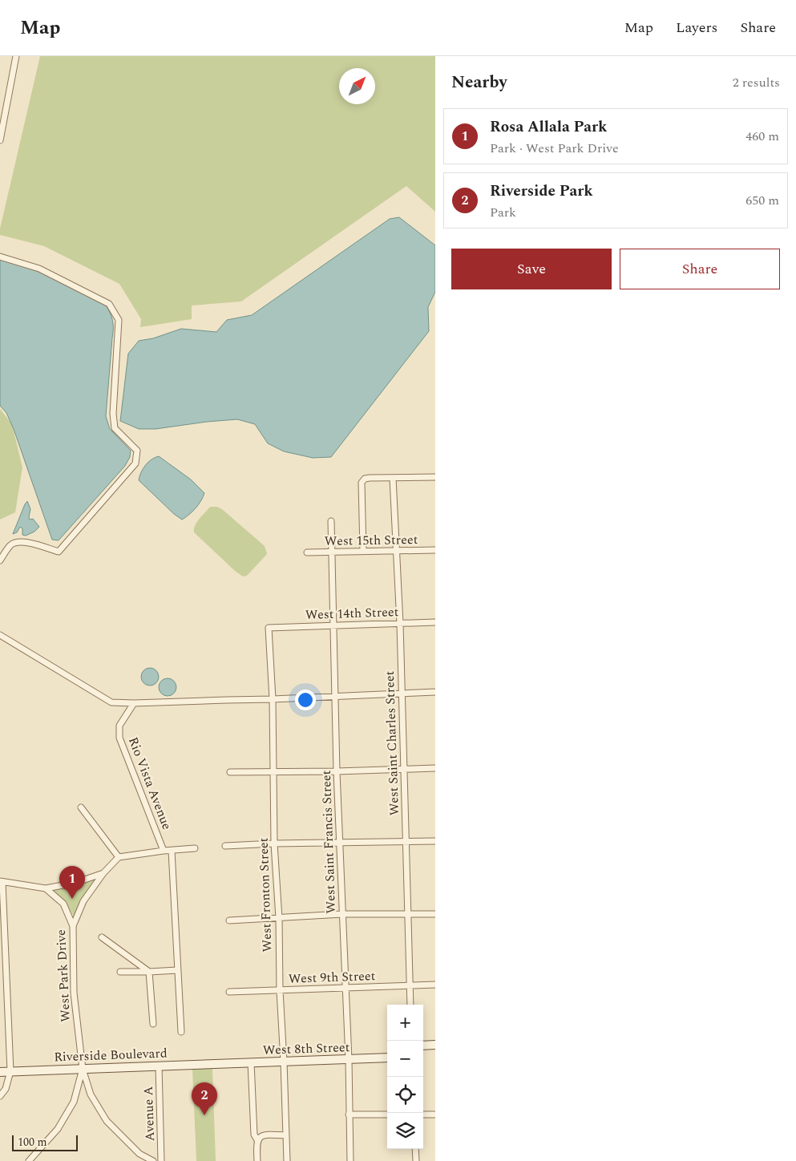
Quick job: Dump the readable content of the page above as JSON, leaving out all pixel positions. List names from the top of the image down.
{
  "streets": {
    "street": [
      "West 15th Street",
      "West 14th Street",
      "West Saint Charles Street",
      "Rio Vista Avenue",
      "West Saint Francis Street",
      "West Fronton Street",
      "West Park Drive",
      "West 9th Street",
      "West 8th Street",
      "Riverside Boulevard",
      "Avenue A"
    ]
  },
  "crossings": [
    ["West 15th Street", "West Saint Charles Street"],
    ["West 15th Street", "West Saint Francis Street"],
    ["West 14th Street", "West Saint Charles Street"],
    ["West 14th Street", "West Saint Francis Street"],
    ["West 14th Street", "West Fronton Street"],
    ["West Saint Charles Street", "West 9th Street"],
    ["West Saint Francis Street", "West 9th Street"],
    ["West Saint Francis Street", "West 8th Street"],
    ["West Fronton Street", "West 9th Street"],
    ["West Fronton Street", "West 8th Street"],
    ["West Park Drive", "Riverside Boulevard"],
    ["West 8th Street", "Riverside Boulevard"],
    ["Riverside Boulevard", "Avenue A"]
  ],
  "scale_bar": "100 m",
  "north": "top right",
  "page": {
    "header": "Map",
    "nav": ["Map", "Layers", "Share"],
    "heading": ["Nearby", "2 results"],
    "list": [
      {
        "mark": "1",
        "name": "Rosa Allala Park",
        "note": "Park · West Park Drive",
        "value": "460 m"
      },
      {
        "mark": "2",
        "name": "Riverside Park",
        "note": "Park",
        "value": "650 m"
      }
    ],
    "buttons": ["Save", "Share"],
    "pins": ["1", "2"],
    "map_buttons": ["+", "−"],
    "scale": "100 m"
  }
}
